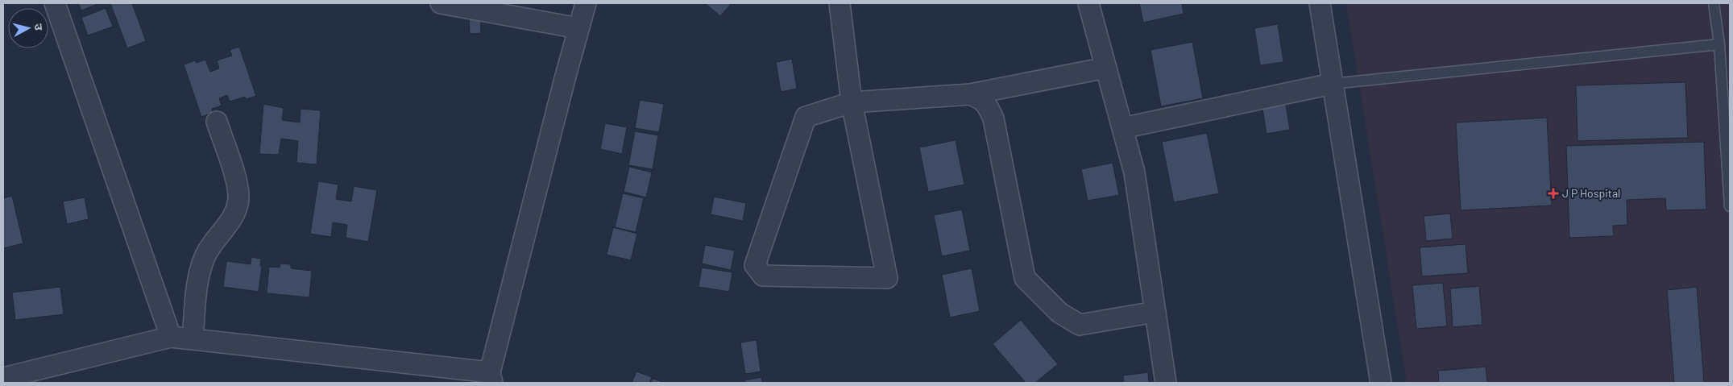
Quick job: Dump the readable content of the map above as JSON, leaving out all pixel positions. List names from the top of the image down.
{
  "places": {
    "health": ["J P Hospital"]
  },
  "north": "right"
}
